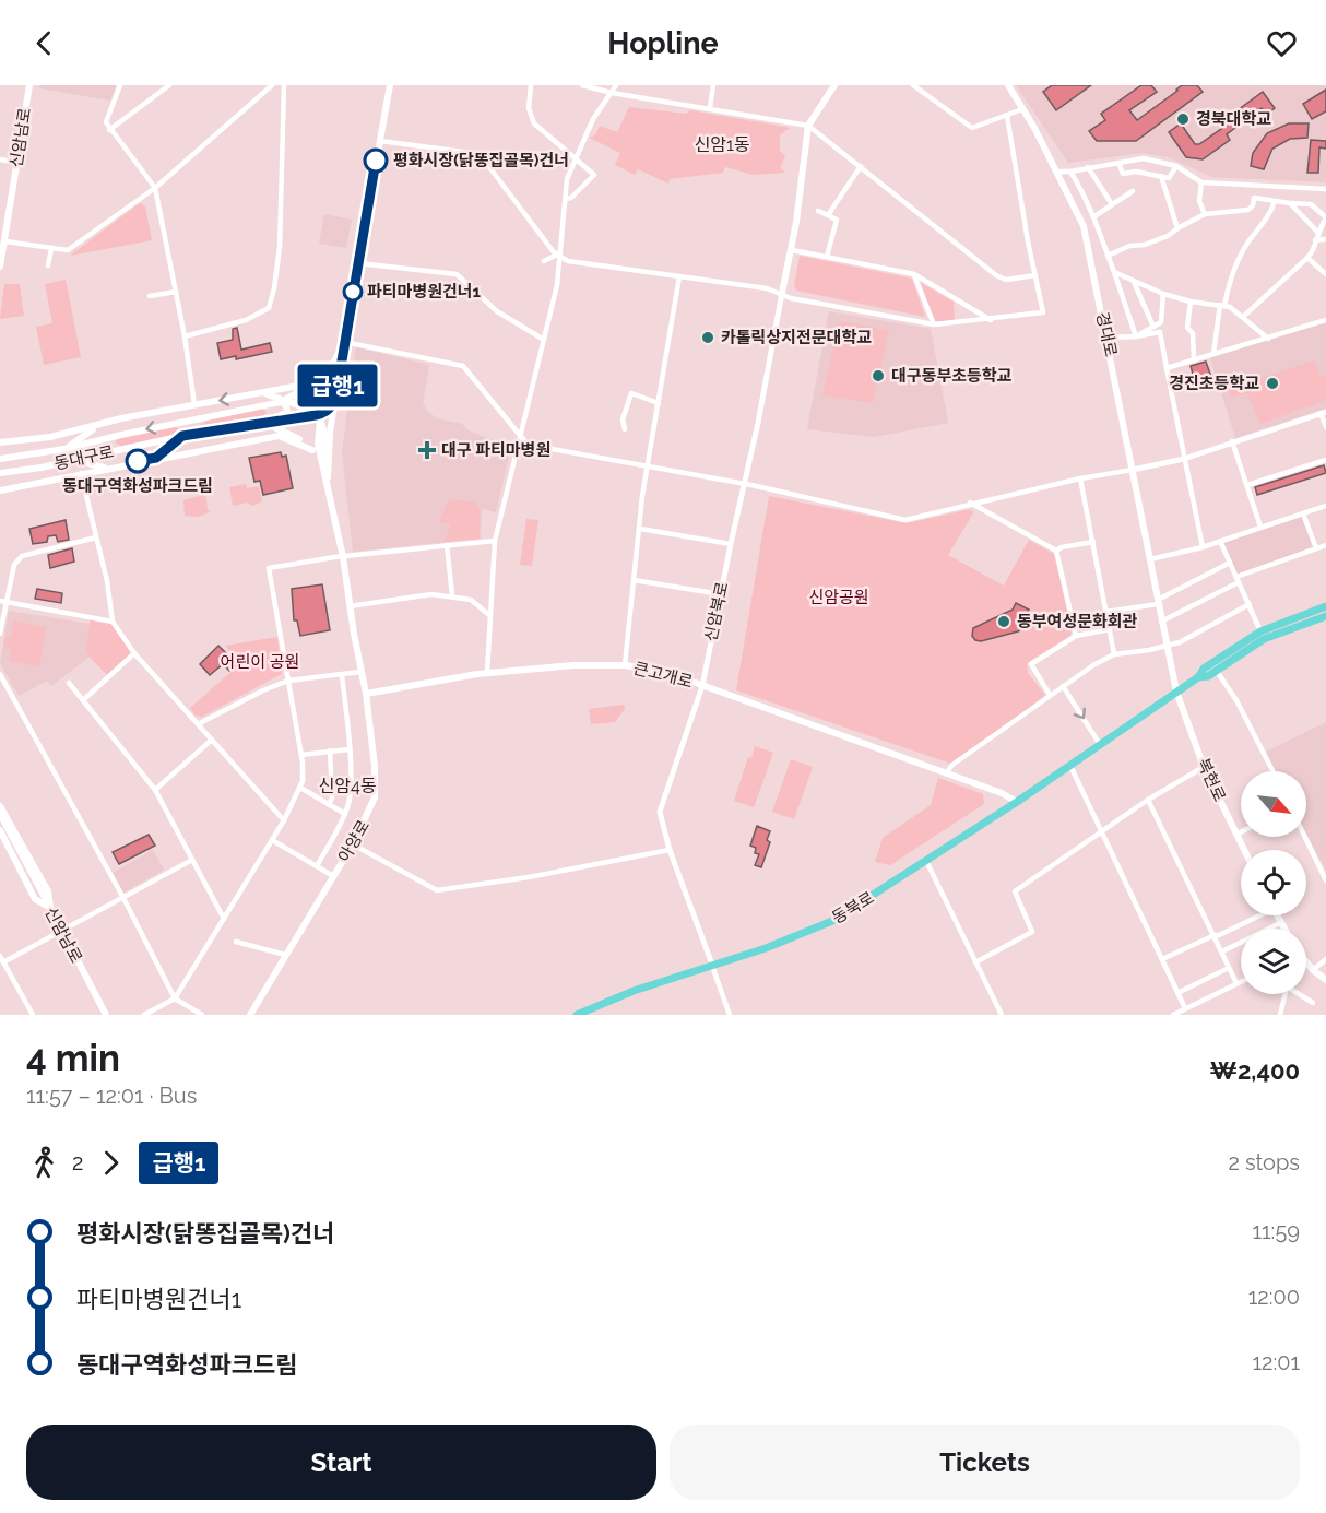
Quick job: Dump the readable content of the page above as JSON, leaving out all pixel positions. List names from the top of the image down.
{
  "streets": {
    "main road": [
      "신암남로",
      "경대로",
      "동대구로",
      "신암북로",
      "큰고개로",
      "복현로",
      "아양로",
      "동북로"
    ]
  },
  "crossings": [
    ["경대로", "복현로"],
    ["경대로", "동북로"],
    ["신암북로", "큰고개로"],
    ["신암북로", "동북로"],
    ["큰고개로", "아양로"],
    ["큰고개로", "동북로"],
    ["복현로", "동북로"]
  ],
  "districts": ["신암1동", "신암4동"],
  "parks": ["신암공원", "어린이 공원"],
  "places": {
    "other": [
      "경북대학교",
      "평화시장(닭똥집골목)건너",
      "파티마병원건너1",
      "카톨릭상지전문대학교",
      "대구동부초등학교",
      "경진초등학교",
      "동대구역화성파크드림",
      "동부여성문화회관"
    ],
    "health": ["대구 파티마병원"]
  },
  "lines": ["bus line 급행1"],
  "north": "bottom right",
  "page": {
    "header": "Hopline",
    "on_map": "급행1",
    "heading": ["4 min", "11:57 – 12:01 · Bus", "₩2,400"],
    "legs": ["2", "급행1", "2 stops"],
    "list": [
      {
        "name": "평화시장(닭똥집골목)건너",
        "value": "11:59"
      },
      {
        "name": "파티마병원건너1",
        "value": "12:00"
      },
      {
        "name": "동대구역화성파크드림",
        "value": "12:01"
      }
    ],
    "buttons": ["Start", "Tickets"]
  }
}
